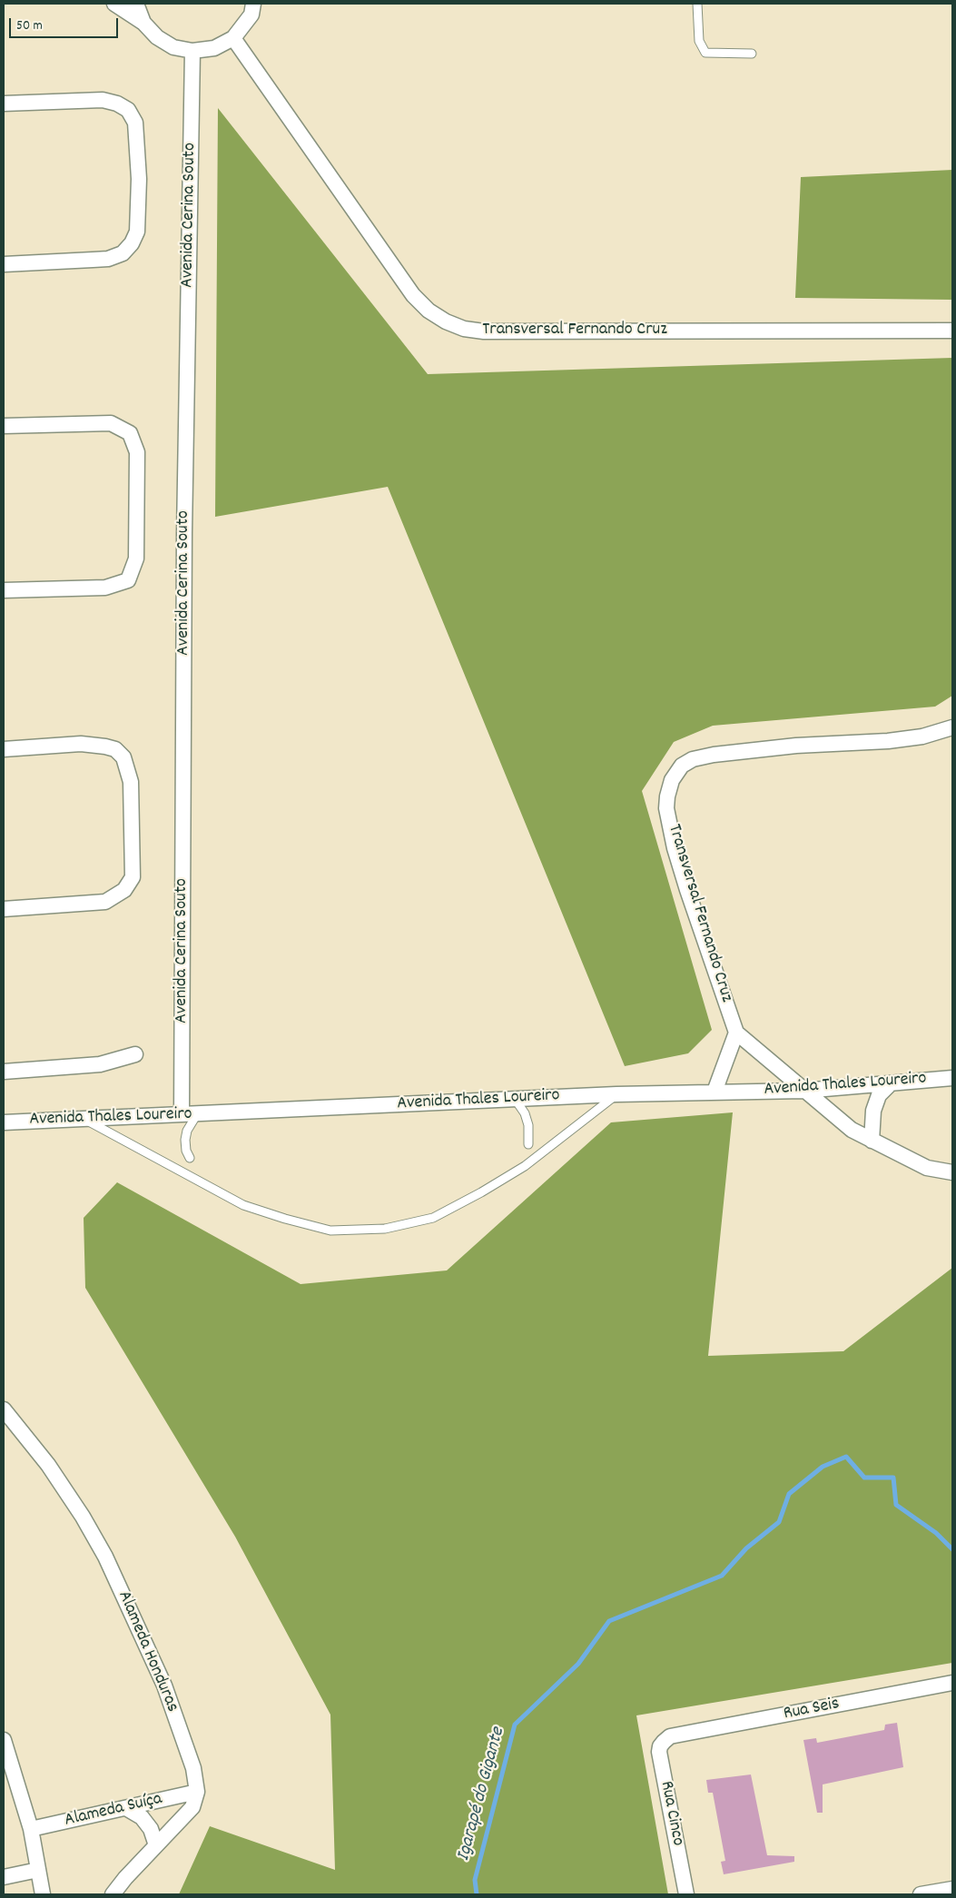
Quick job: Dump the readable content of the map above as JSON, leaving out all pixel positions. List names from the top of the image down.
{
  "streets": {
    "street": [
      "Avenida Cerina Souto",
      "Transversal Fernando Cruz",
      "Avenida Thales Loureiro",
      "Alameda Honduras",
      "Rua Seis",
      "Alameda Suíça",
      "Rua Cinco"
    ]
  },
  "crossings": [
    ["Avenida Cerina Souto", "Avenida Thales Loureiro"],
    ["Alameda Honduras", "Alameda Suíça"],
    ["Rua Seis", "Rua Cinco"]
  ],
  "water": ["Igarapé do Gigante"],
  "scale_bar": "50 m"
}
